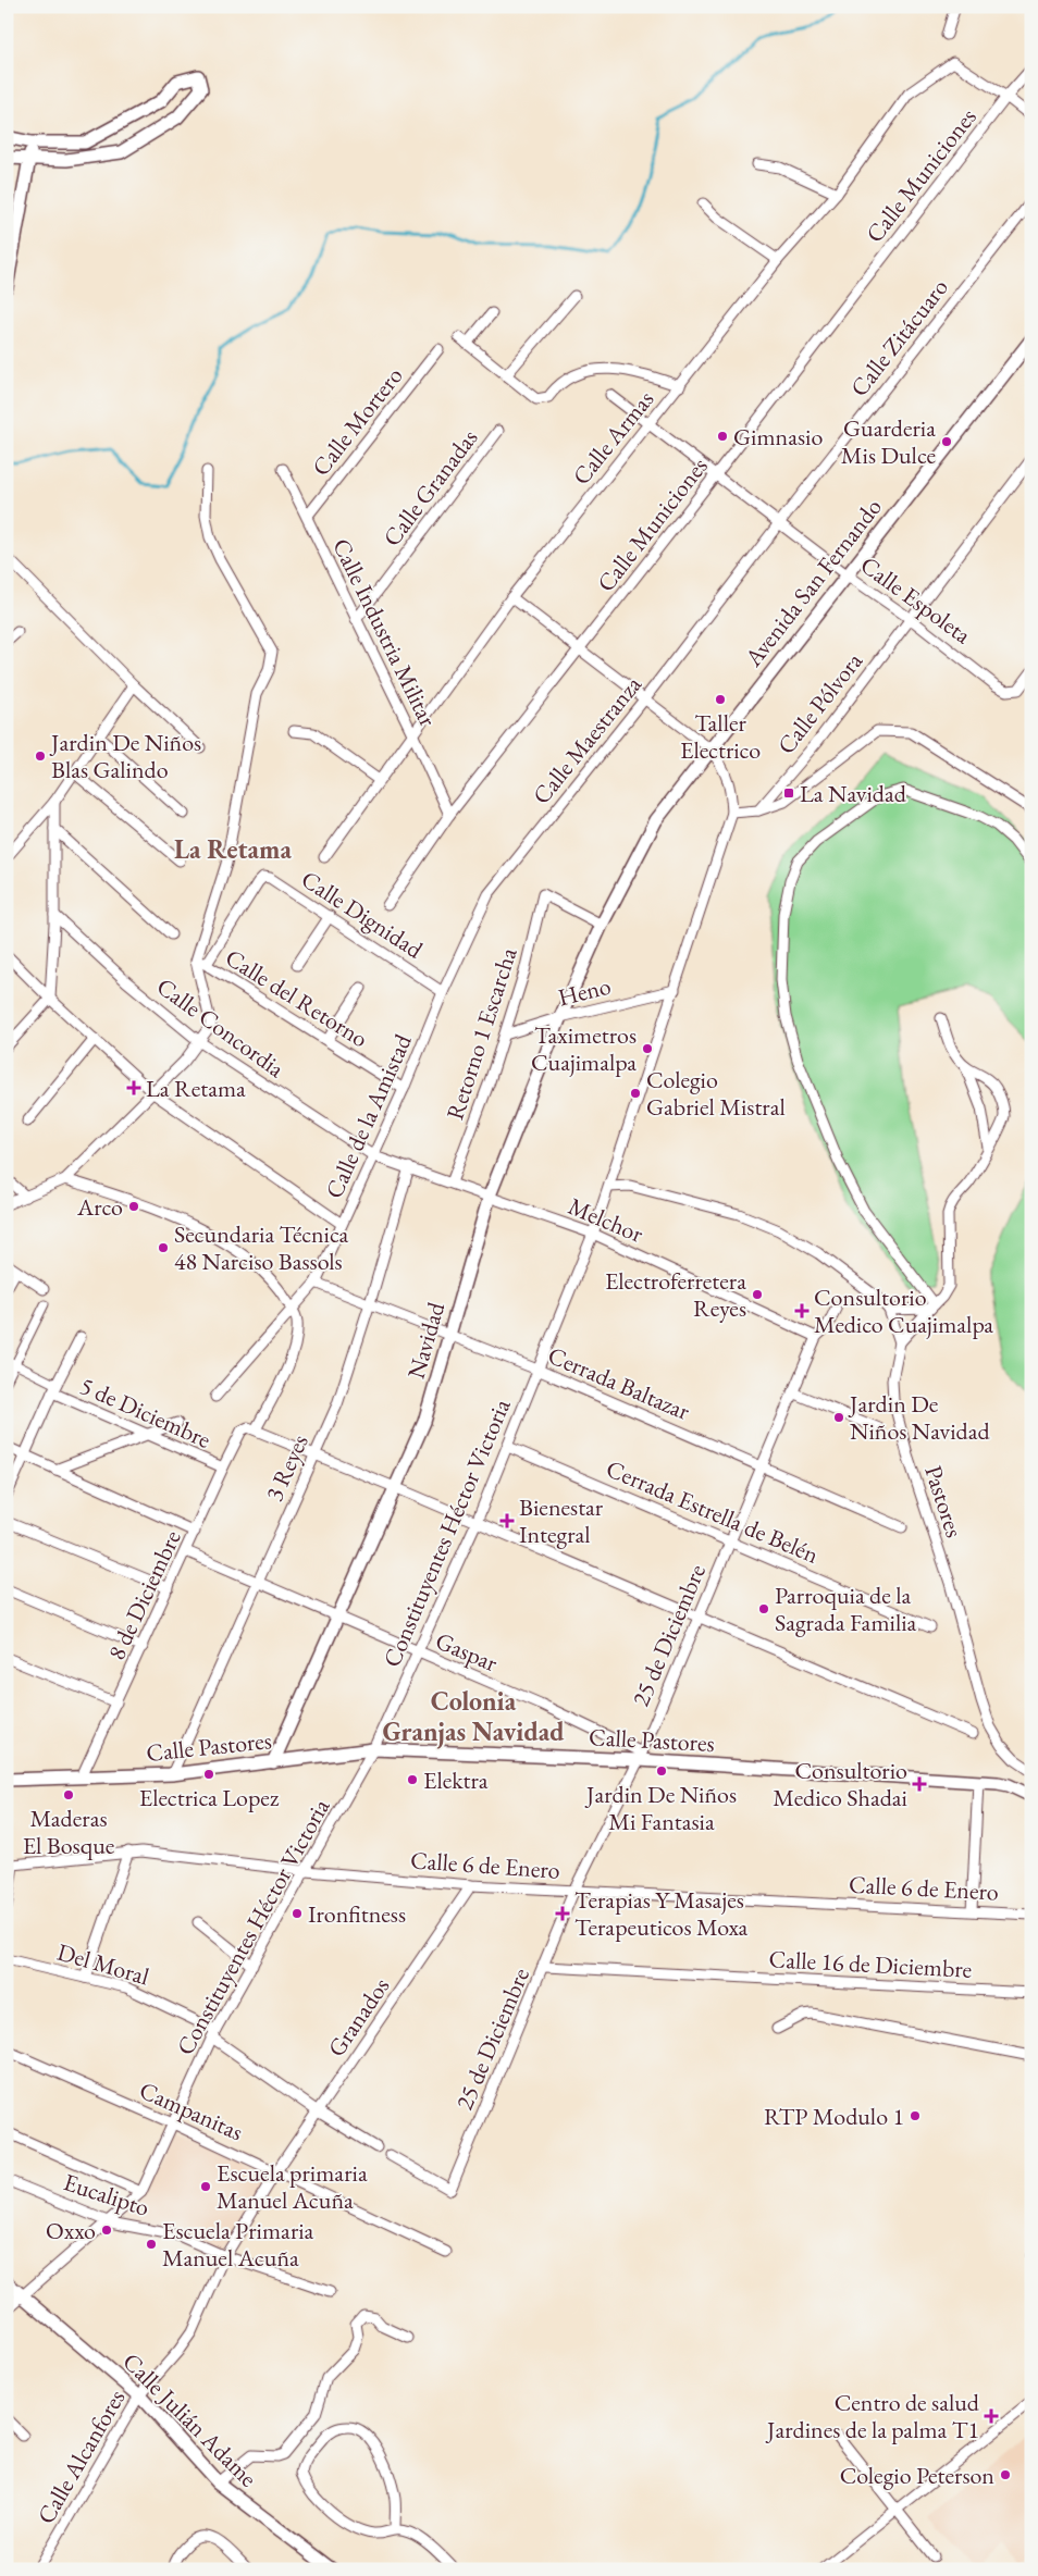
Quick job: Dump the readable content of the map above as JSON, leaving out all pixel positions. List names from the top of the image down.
{
  "streets": {
    "street": [
      "Calle Municiones",
      "Calle Zitácuaro",
      "Calle Mortero",
      "Calle Armas",
      "Calle Granadas",
      "Avenida San Fernando",
      "Calle Espoleta",
      "Calle Industria Militar",
      "Calle Pólvora",
      "Calle Maestranza",
      "Calle Dignidad",
      "Heno",
      "Calle del Retorno",
      "Calle Concordia",
      "Retorno 1 Escarcha",
      "Calle de la Amistad",
      "Melchor",
      "Navidad",
      "Cerrada Baltazar",
      "5 de Diciembre",
      "3 Reyes",
      "Pastores",
      "Cerrada Estrella de Belén",
      "Constituyentes Héctor Victoria",
      "8 de Diciembre",
      "25 de Diciembre",
      "Gaspar",
      "Calle Pastores",
      "Calle 6 de Enero",
      "Del Moral",
      "Calle 16 de Diciembre",
      "Granados",
      "Campanitas",
      "Eucalipto",
      "Calle Julián Adame",
      "Calle Alcanfores"
    ]
  },
  "crossings": [
    ["Calle Municiones", "Calle Armas"],
    ["Calle Municiones", "Calle Espoleta"],
    ["Calle Municiones", "Calle Industria Militar"],
    ["Calle Zitácuaro", "Calle Espoleta"],
    ["Calle Zitácuaro", "Calle Maestranza"],
    ["Calle Mortero", "Calle Industria Militar"],
    ["Calle Armas", "Calle Espoleta"],
    ["Calle Armas", "Calle Industria Militar"],
    ["Calle Granadas", "Calle Industria Militar"],
    ["Avenida San Fernando", "Calle Espoleta"],
    ["Avenida San Fernando", "Retorno 1 Escarcha"],
    ["Avenida San Fernando", "Navidad"],
    ["Calle Espoleta", "Calle Pólvora"],
    ["Calle Espoleta", "Calle Maestranza"],
    ["Calle Maestranza", "Calle Dignidad"],
    ["Calle Maestranza", "Calle de la Amistad"],
    ["Calle Dignidad", "Calle del Retorno"],
    ["Calle Dignidad", "Calle de la Amistad"],
    ["Heno", "Retorno 1 Escarcha"],
    ["Heno", "Navidad"],
    ["Heno", "Constituyentes Héctor Victoria"],
    ["Calle del Retorno", "Calle de la Amistad"],
    ["Calle Concordia", "Calle de la Amistad"],
    ["Calle Concordia", "Melchor"],
    ["Retorno 1 Escarcha", "Melchor"],
    ["Retorno 1 Escarcha", "Navidad"],
    ["Calle de la Amistad", "Melchor"],
    ["Calle de la Amistad", "Cerrada Baltazar"],
    ["Melchor", "Navidad"],
    ["Melchor", "3 Reyes"],
    ["Melchor", "Constituyentes Héctor Victoria"],
    ["Melchor", "25 de Diciembre"],
    ["Navidad", "Cerrada Baltazar"],
    ["Navidad", "Gaspar"],
    ["Navidad", "Calle Pastores"],
    ["Cerrada Baltazar", "3 Reyes"],
    ["Cerrada Baltazar", "Constituyentes Héctor Victoria"],
    ["Cerrada Baltazar", "25 de Diciembre"],
    ["5 de Diciembre", "8 de Diciembre"],
    ["3 Reyes", "Gaspar"],
    ["3 Reyes", "Calle Pastores"],
    ["Pastores", "Constituyentes Héctor Victoria"],
    ["Cerrada Estrella de Belén", "Constituyentes Héctor Victoria"],
    ["Cerrada Estrella de Belén", "25 de Diciembre"],
    ["Constituyentes Héctor Victoria", "Gaspar"],
    ["Constituyentes Héctor Victoria", "Calle Pastores"],
    ["Constituyentes Héctor Victoria", "Calle 6 de Enero"],
    ["Constituyentes Héctor Victoria", "Del Moral"],
    ["Constituyentes Héctor Victoria", "Campanitas"],
    ["Constituyentes Héctor Victoria", "Eucalipto"],
    ["Constituyentes Héctor Victoria", "Calle Julián Adame"],
    ["8 de Diciembre", "Gaspar"],
    ["8 de Diciembre", "Calle Pastores"],
    ["25 de Diciembre", "Gaspar"],
    ["25 de Diciembre", "Calle Pastores"],
    ["25 de Diciembre", "Calle 6 de Enero"],
    ["25 de Diciembre", "Calle 16 de Diciembre"],
    ["Gaspar", "Calle Pastores"],
    ["Calle 6 de Enero", "Granados"],
    ["Del Moral", "Granados"],
    ["Granados", "Campanitas"],
    ["Granados", "Calle Alcanfores"],
    ["Campanitas", "Calle Alcanfores"],
    ["Eucalipto", "Calle Alcanfores"],
    ["Calle Julián Adame", "Calle Alcanfores"]
  ],
  "districts": ["La Retama", "Colonia Granjas Navidad"],
  "places": {
    "other": [
      "Gimnasio",
      "Guarderia Mis Dulce",
      "Taller Electrico",
      "Jardin De Niños Blas Galindo",
      "Taximetros Cuajimalpa",
      "Colegio Gabriel Mistral",
      "Arco",
      "Secundaria Técnica 48 Narciso Bassols",
      "Electroferretera Reyes",
      "Jardin De Niños Navidad",
      "Parroquia de la Sagrada Familia",
      "Jardin De Niños Mi Fantasia",
      "Electrica Lopez",
      "Elektra",
      "Maderas El Bosque",
      "Ironfitness",
      "RTP Modulo 1",
      "Escuela primaria Manuel Acuña",
      "Oxxo",
      "Escuela Primaria Manuel Acuña",
      "Colegio Peterson"
    ],
    "transit": ["La Navidad"],
    "health": [
      "La Retama",
      "Consultorio Medico Cuajimalpa",
      "Bienestar Integral",
      "Consultorio Medico Shadai",
      "Terapias Y Masajes Terapeuticos Moxa",
      "Centro de salud Jardines de la palma T1"
    ]
  }
}
